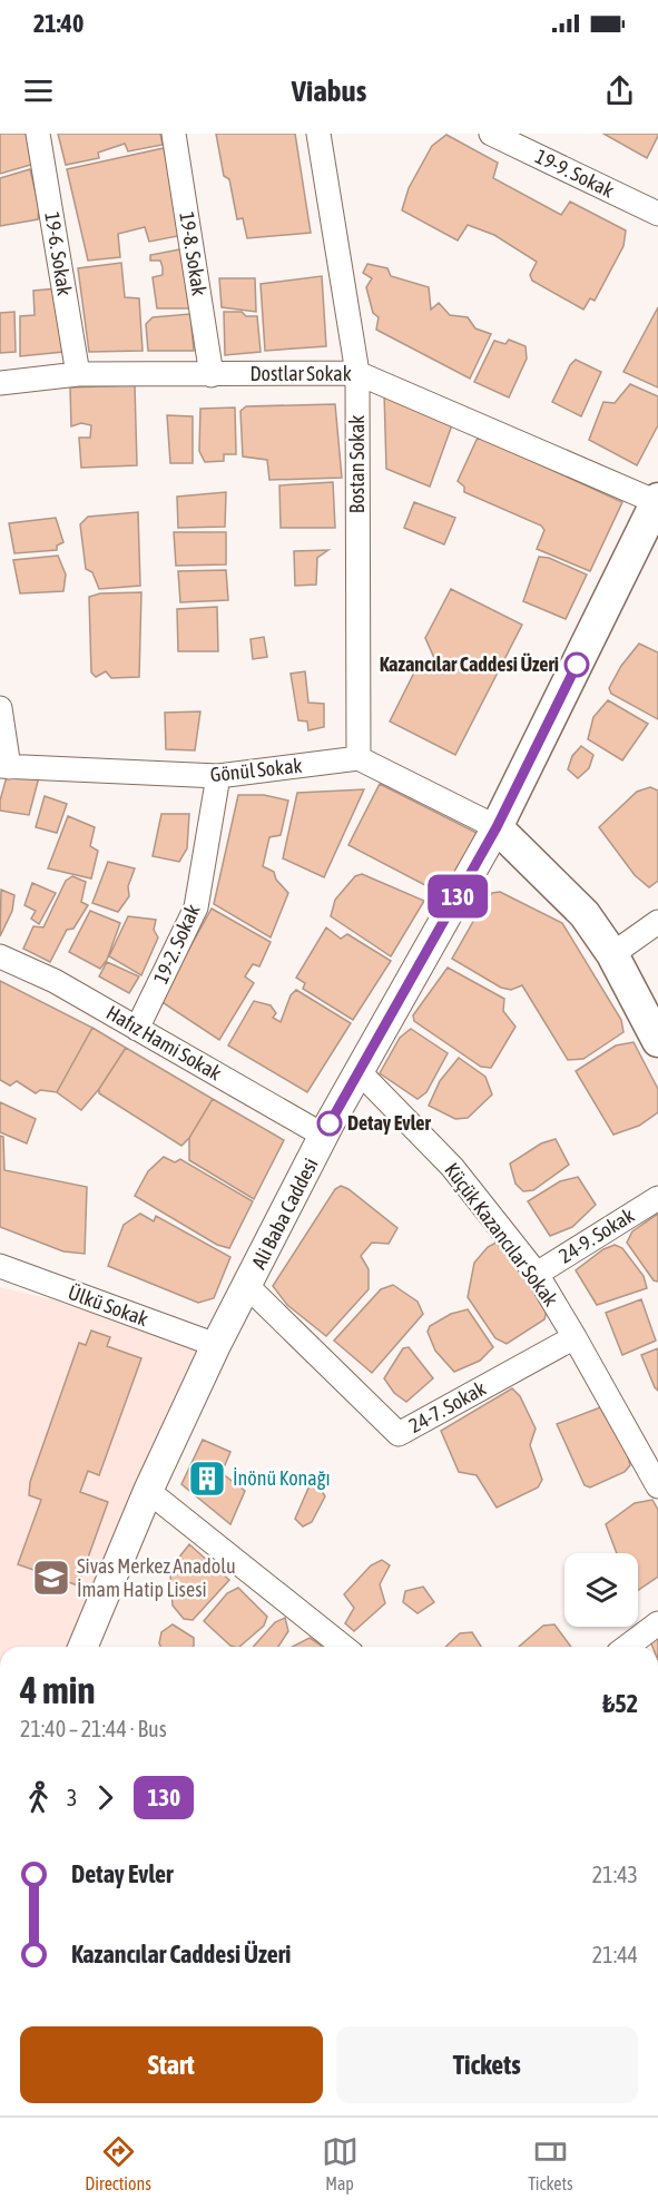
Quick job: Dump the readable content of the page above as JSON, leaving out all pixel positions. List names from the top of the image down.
{
  "streets": {
    "main road": ["Ali Baba Caddesi"],
    "street": [
      "19-9. Sokak",
      "19-6. Sokak",
      "19-8. Sokak",
      "Dostlar Sokak",
      "Bostan Sokak",
      "Gönül Sokak",
      "19-2. Sokak",
      "Hafız Hami Sokak",
      "Küçük Kazancılar Sokak",
      "24-9. Sokak",
      "Ülkü Sokak",
      "24-7. Sokak"
    ]
  },
  "crossings": [
    ["19-6. Sokak", "Dostlar Sokak"],
    ["19-8. Sokak", "Dostlar Sokak"],
    ["Dostlar Sokak", "Bostan Sokak"],
    ["Dostlar Sokak", "Ali Baba Caddesi"],
    ["Bostan Sokak", "Gönül Sokak"],
    ["Gönül Sokak", "19-2. Sokak"],
    ["19-2. Sokak", "Hafız Hami Sokak"],
    ["Hafız Hami Sokak", "Ali Baba Caddesi"],
    ["Ali Baba Caddesi", "Küçük Kazancılar Sokak"],
    ["Ali Baba Caddesi", "Ülkü Sokak"],
    ["Ali Baba Caddesi", "24-7. Sokak"],
    ["Küçük Kazancılar Sokak", "24-9. Sokak"],
    ["Küçük Kazancılar Sokak", "24-7. Sokak"]
  ],
  "places": {
    "other": ["Kazancılar Caddesi Üzeri", "Detay Evler"],
    "building": ["İnönü Konağı"],
    "school or university": ["Sivas Merkez Anadolu İmam Hatip Lisesi"]
  },
  "lines": ["bus line 130"],
  "page": {
    "status": "21:40",
    "header": "Viabus",
    "on_map": "130",
    "heading": ["4 min", "21:40 – 21:44 · Bus", "₺52"],
    "legs": ["3", "130"],
    "list": [
      {
        "name": "Detay Evler",
        "value": "21:43"
      },
      {
        "name": "Kazancılar Caddesi Üzeri",
        "value": "21:44"
      }
    ],
    "buttons": ["Start", "Tickets"],
    "tabs": ["Directions", "Map", "Tickets"]
  }
}
